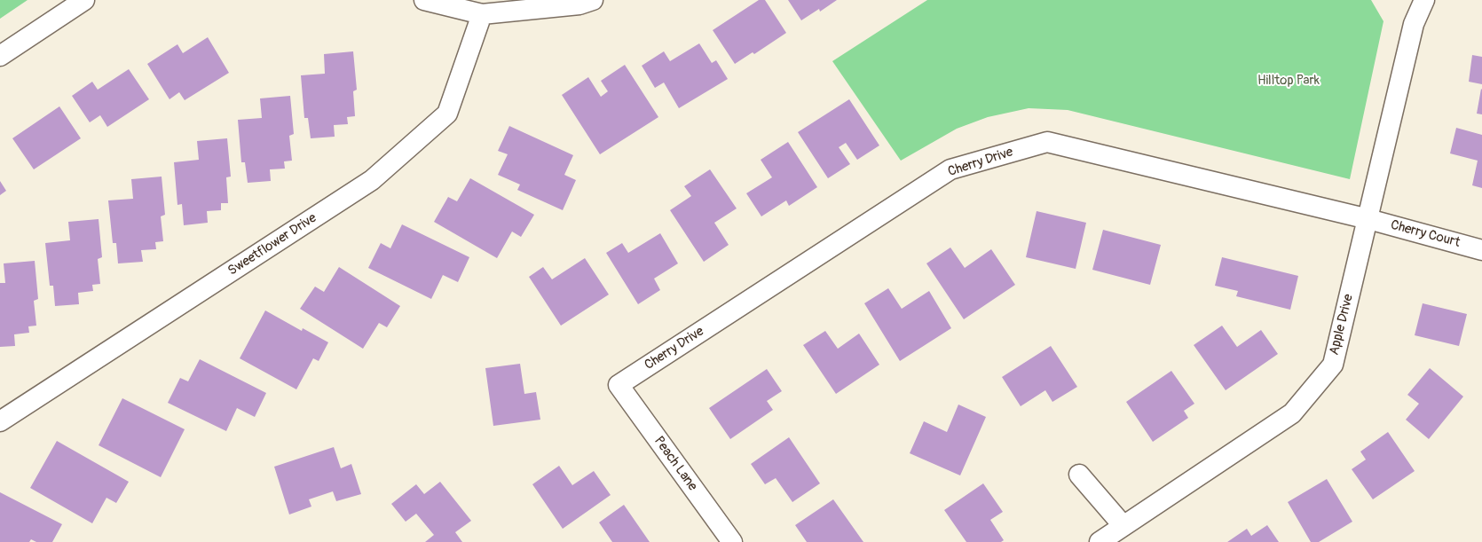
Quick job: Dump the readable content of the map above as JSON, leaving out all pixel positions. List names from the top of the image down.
{
  "streets": {
    "street": [
      "Cherry Drive",
      "Cherry Court",
      "Sweetflower Drive",
      "Apple Drive",
      "Peach Lane"
    ]
  },
  "crossings": [
    ["Cherry Drive", "Cherry Court"],
    ["Cherry Drive", "Apple Drive"],
    ["Cherry Drive", "Peach Lane"],
    ["Cherry Court", "Apple Drive"]
  ],
  "parks": ["Hilltop Park"]
}
